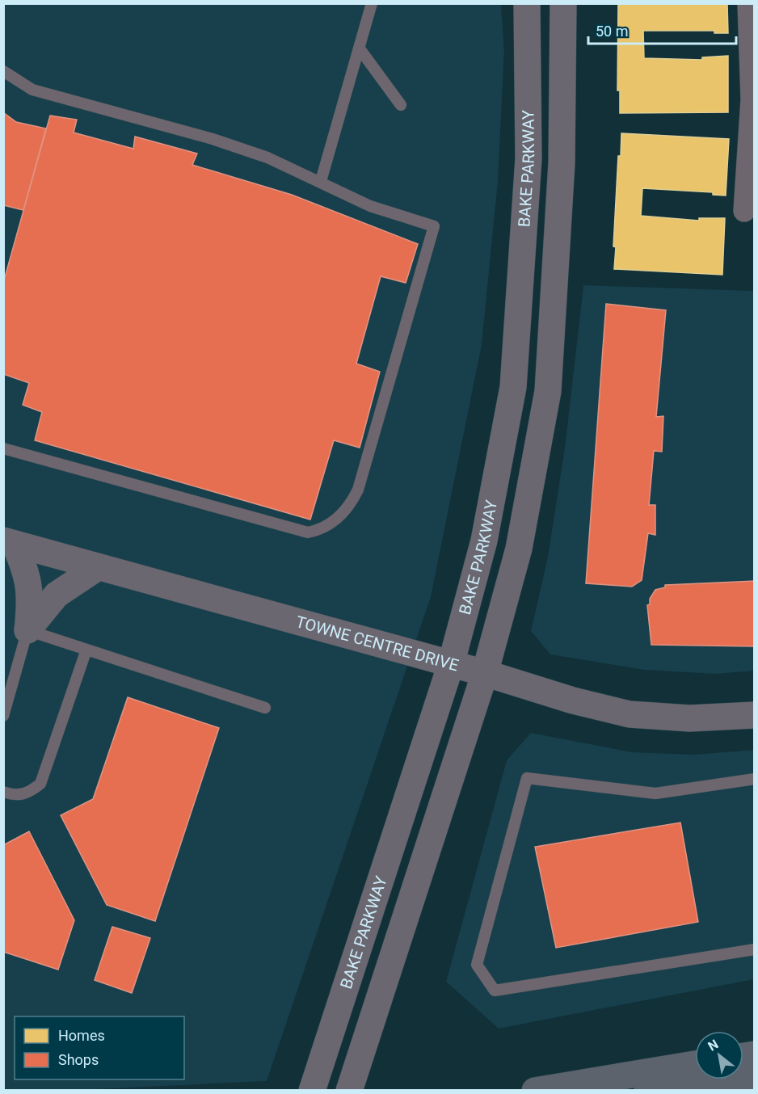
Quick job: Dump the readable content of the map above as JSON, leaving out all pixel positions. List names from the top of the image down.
{
  "streets": {
    "main road": ["BAKE PARKWAY", "TOWNE CENTRE DRIVE"]
  },
  "crossings": [
    ["BAKE PARKWAY", "TOWNE CENTRE DRIVE"]
  ],
  "legend": ["Homes", "Shops"],
  "scale_bar": "50 m",
  "north": "top left"
}
